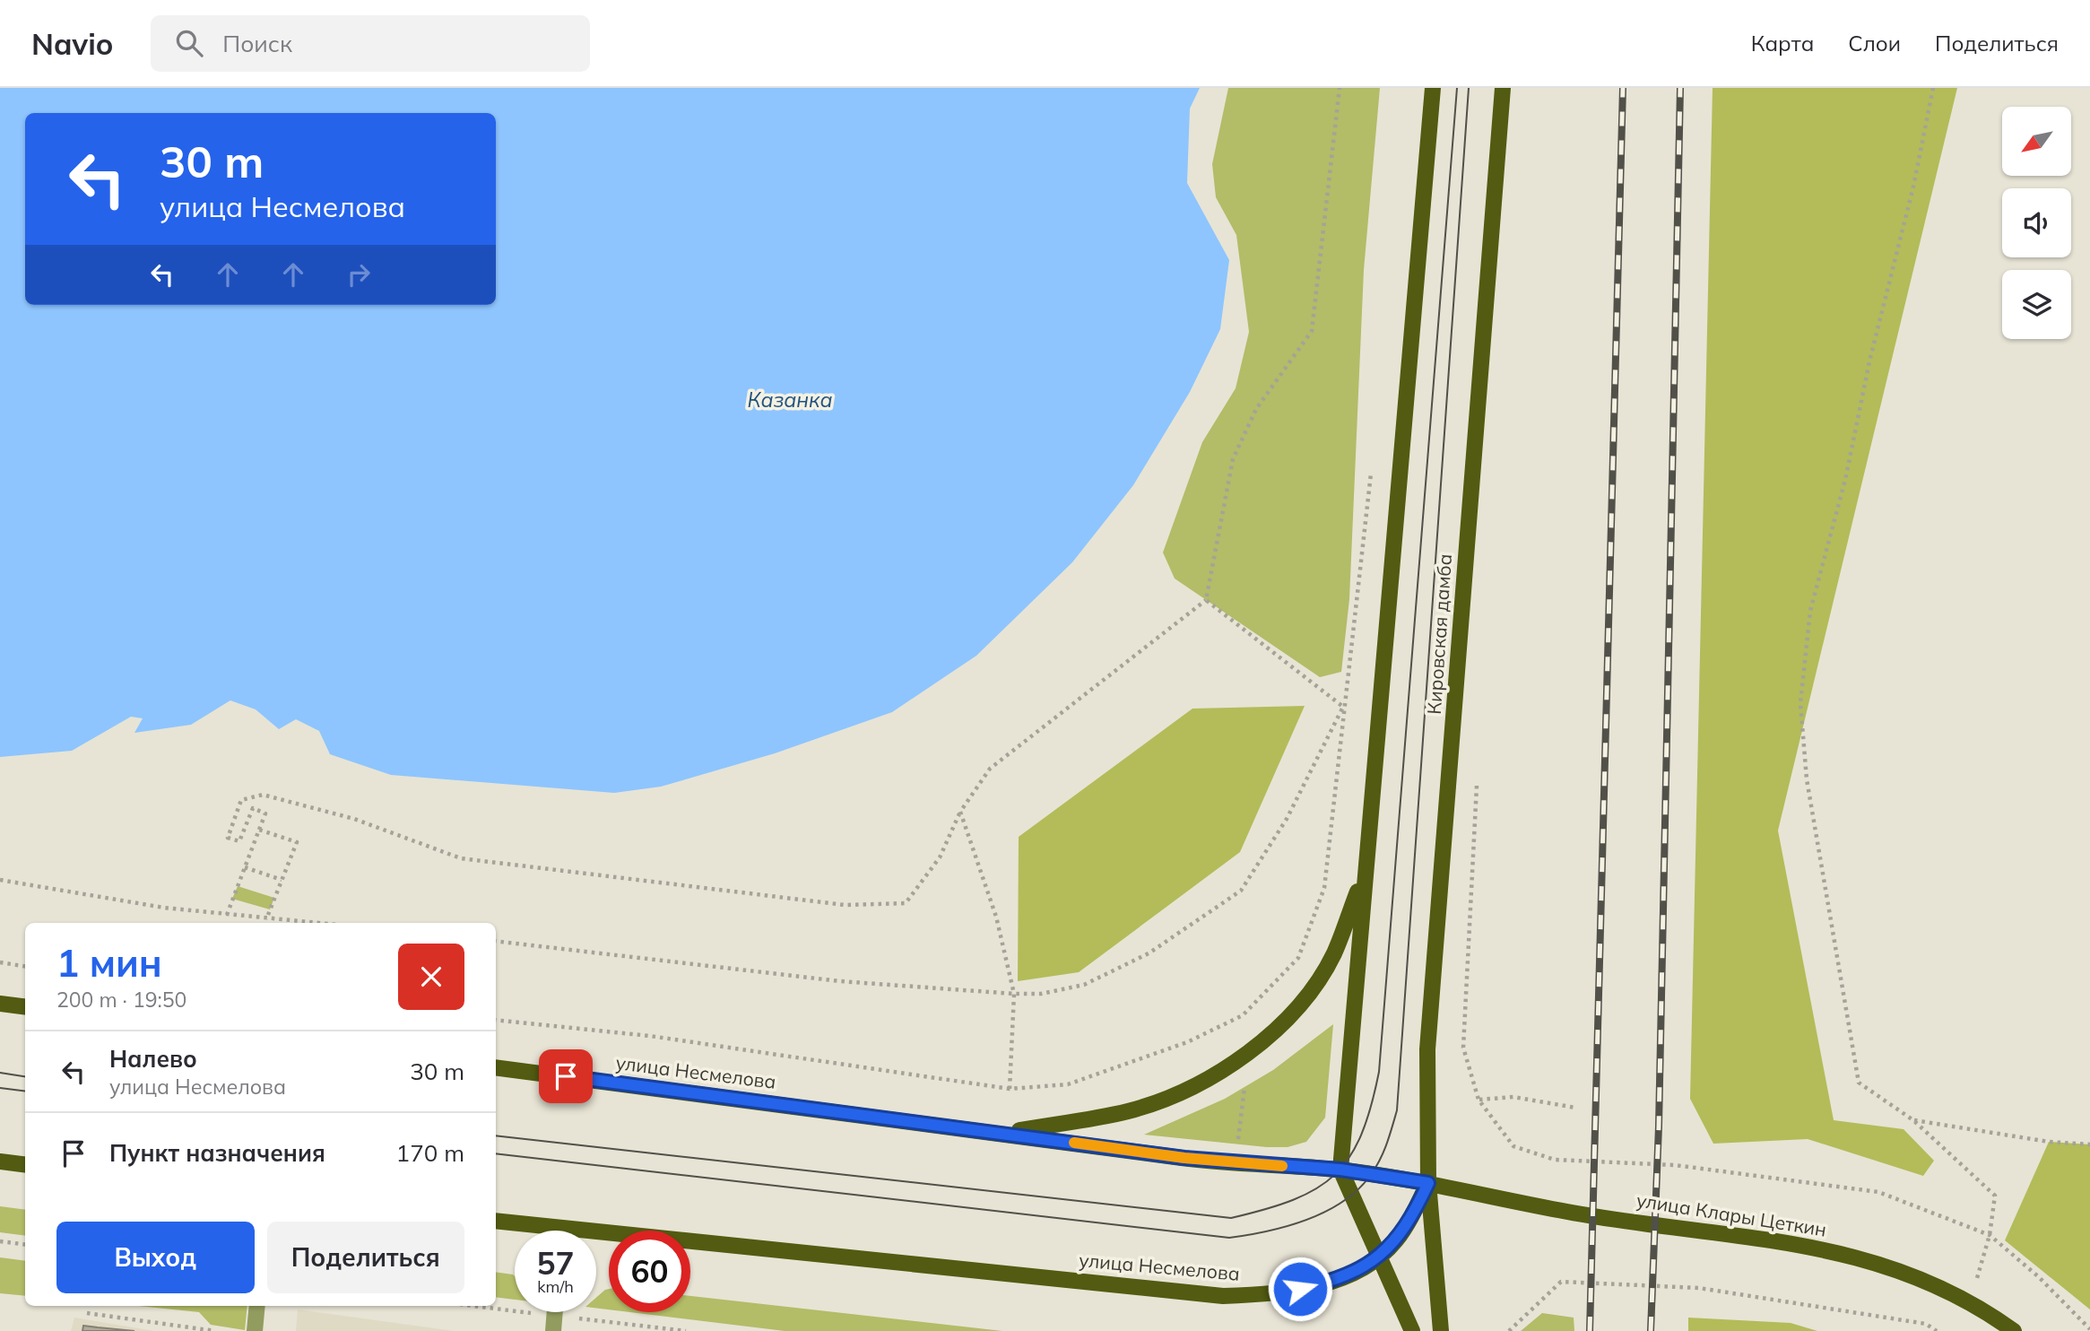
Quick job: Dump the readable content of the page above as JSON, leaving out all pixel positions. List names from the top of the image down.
{
  "streets": {
    "main road": ["Кировская дамба", "улица Несмелова", "улица Клары Цеткин"]
  },
  "crossings": [
    ["Кировская дамба", "улица Несмелова"],
    ["Кировская дамба", "улица Клары Цеткин"],
    ["улица Несмелова", "улица Клары Цеткин"]
  ],
  "water": ["Казанка"],
  "north": "bottom left",
  "page": {
    "header": "Navio",
    "search": "Поиск",
    "nav": ["Карта", "Слои", "Поделиться"],
    "turn": ["30 m", "улица Несмелова"],
    "heading": ["1 мин", "200 m · 19:50"],
    "list": [
      {
        "name": "Налево",
        "note": "улица Несмелова",
        "value": "30 m"
      },
      {
        "name": "Пункт назначения",
        "value": "170 m"
      }
    ],
    "buttons": ["Выход", "Поделиться"],
    "speed": "57 km/h",
    "limit": "60"
  }
}
